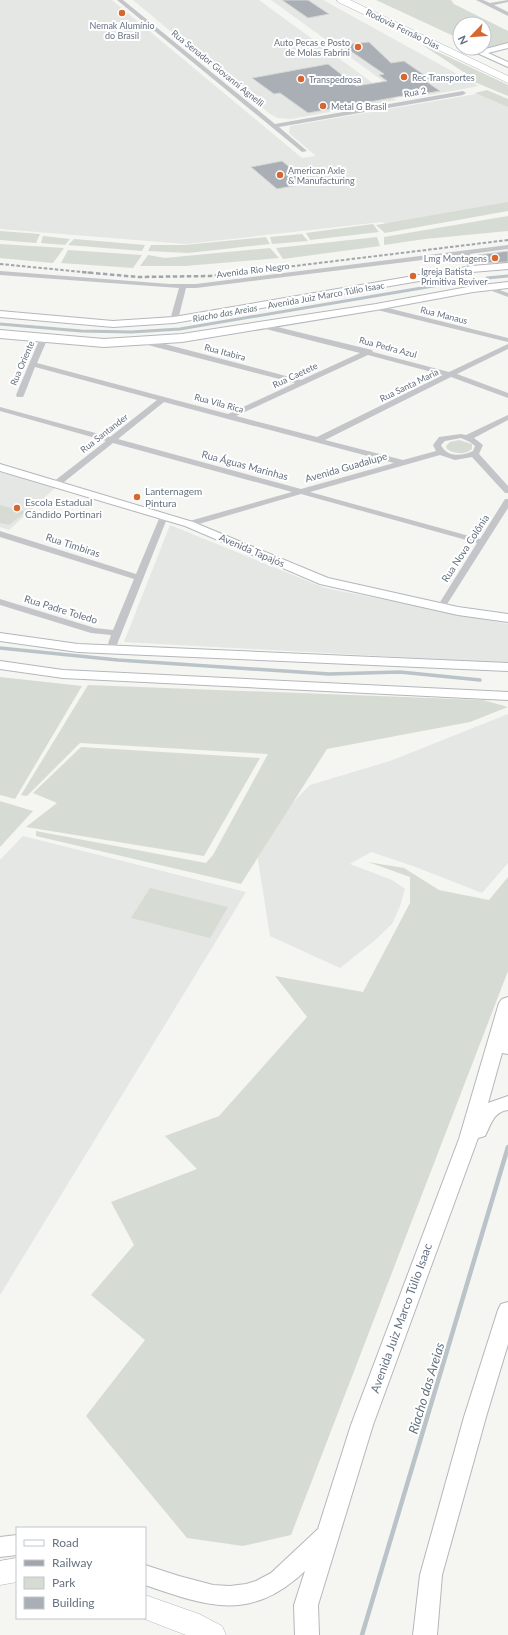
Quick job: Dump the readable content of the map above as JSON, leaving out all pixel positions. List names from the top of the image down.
{
  "streets": {
    "highway": ["Rodovia Fernão Dias"],
    "main road": ["Avenida Juiz Marco Túlio Isaac", "Avenida Tapajós"],
    "street": [
      "Rua Senador Giovanni Agnelli",
      "Rua 2",
      "Avenida Rio Negro",
      "Rua Manaus",
      "Rua Pedra Azul",
      "Rua Itabira",
      "Rua Oriente",
      "Rua Caetete",
      "Rua Santa Maria",
      "Rua Vila Rica",
      "Rua Santander",
      "Rua Águas Marinhas",
      "Avenida Guadalupe",
      "Rua Timbiras",
      "Rua Nova Colônia",
      "Rua Padre Toledo"
    ]
  },
  "crossings": [
    ["Rua Senador Giovanni Agnelli", "Rua 2"],
    ["Avenida Juiz Marco Túlio Isaac", "Rua Manaus"],
    ["Avenida Juiz Marco Túlio Isaac", "Rua Pedra Azul"],
    ["Avenida Juiz Marco Túlio Isaac", "Rua Itabira"],
    ["Avenida Juiz Marco Túlio Isaac", "Rua Oriente"],
    ["Rua Pedra Azul", "Rua Caetete"],
    ["Rua Pedra Azul", "Rua Santa Maria"],
    ["Rua Itabira", "Rua Caetete"],
    ["Rua Oriente", "Rua Vila Rica"],
    ["Rua Caetete", "Rua Vila Rica"],
    ["Rua Santa Maria", "Rua Vila Rica"],
    ["Rua Vila Rica", "Rua Santander"],
    ["Rua Vila Rica", "Avenida Guadalupe"],
    ["Rua Santander", "Rua Águas Marinhas"],
    ["Rua Santander", "Avenida Tapajós"],
    ["Rua Águas Marinhas", "Avenida Guadalupe"],
    ["Rua Águas Marinhas", "Rua Nova Colônia"],
    ["Avenida Guadalupe", "Avenida Tapajós"],
    ["Rua Nova Colônia", "Avenida Tapajós"]
  ],
  "water": ["Riacho das Areias"],
  "places": [
    "Nemak Alumínio do Brasil",
    "Auto Pecas e Posto de Molas Fabrini",
    "Rec Transportes",
    "Transpedrosa",
    "Metal G Brasil",
    "American Axle & Manufacturing",
    "Lmg Montagens",
    "Igreja Batista Primitiva Reviver",
    "Lanternagem Pintura",
    "Escola Estadual Cândido Portinari"
  ],
  "legend": [
    "Road",
    "Railway",
    "Park",
    "Building"
  ],
  "north": "bottom left"
}
